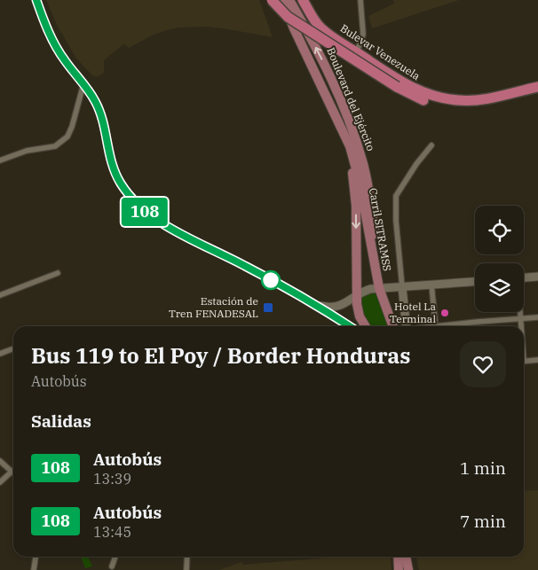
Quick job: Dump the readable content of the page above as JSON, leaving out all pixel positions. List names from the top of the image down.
{
  "streets": {
    "highway": ["Bulevar Venezuela", "Boulevard del Ejército"],
    "main road": ["Carril SITRAMSS"]
  },
  "crossings": [
    ["Bulevar Venezuela", "Boulevard del Ejército"],
    ["Boulevard del Ejército", "Carril SITRAMSS"]
  ],
  "one_way": ["Boulevard del Ejército"],
  "places": {
    "transit": ["Estación de Tren FENADESAL"],
    "other": ["Hotel La Terminal"]
  },
  "lines": ["bus line 108"],
  "page": {
    "on_map": "108",
    "heading": [
      ["Bus 119 to El Poy / Border Honduras", "Autobús"],
      "Salidas"
    ],
    "list": [
      {
        "mark": "108",
        "name": "Autobús",
        "note": "13:39",
        "value": "1 min"
      },
      {
        "mark": "108",
        "name": "Autobús",
        "note": "13:45",
        "value": "7 min"
      }
    ]
  }
}
